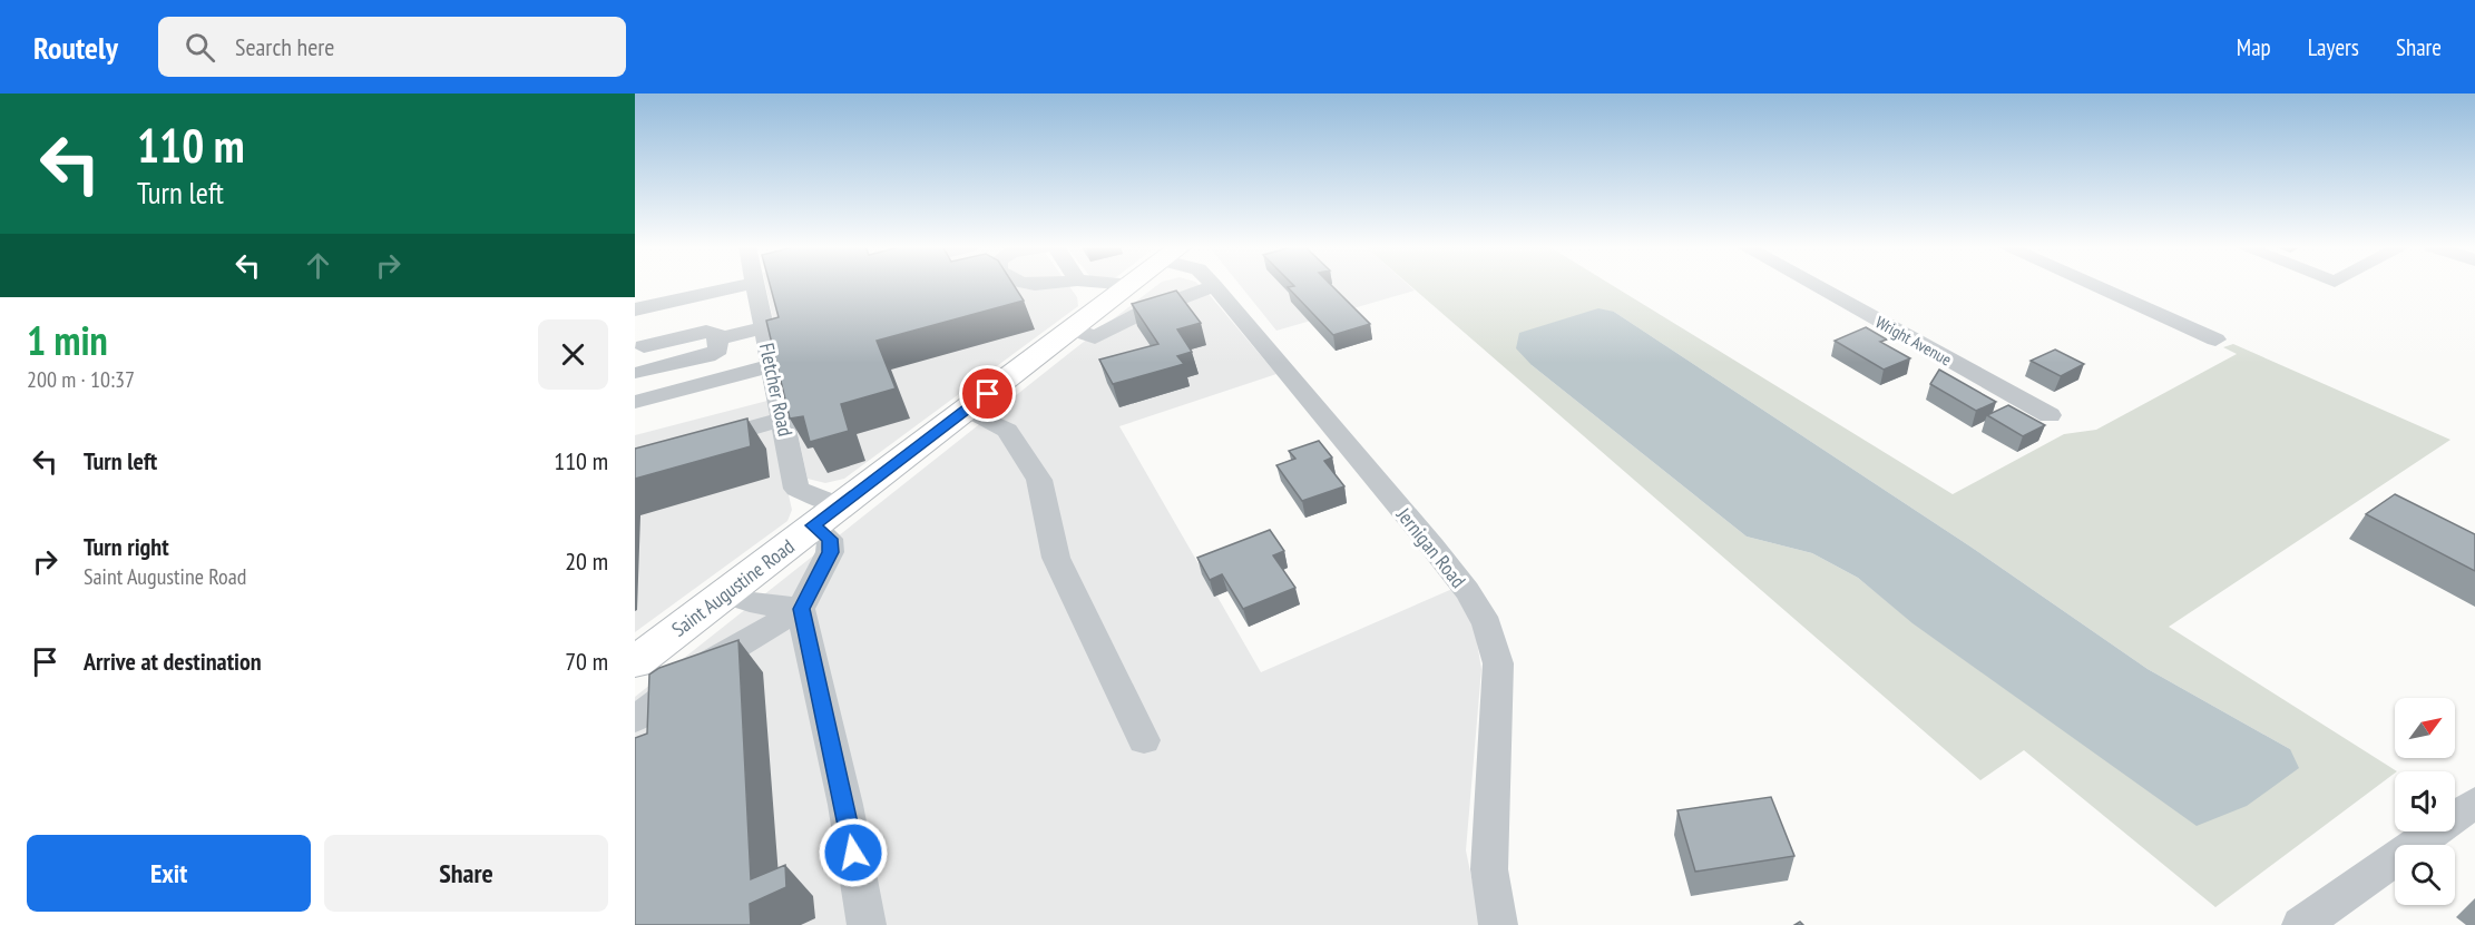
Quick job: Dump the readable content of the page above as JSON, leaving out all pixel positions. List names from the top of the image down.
{
  "streets": {
    "main road": ["Saint Augustine Road"],
    "street": ["Wright Avenue", "Fletcher Road", "Jernigan Road"]
  },
  "crossings": [
    ["Fletcher Road", "Saint Augustine Road"]
  ],
  "north": "top right",
  "page": {
    "header": "Routely",
    "search": "Search here",
    "nav": ["Map", "Layers", "Share"],
    "turn": ["110 m", "Turn left"],
    "heading": ["1 min", "200 m · 10:37"],
    "list": [
      {
        "name": "Turn left",
        "value": "110 m"
      },
      {
        "name": "Turn right",
        "note": "Saint Augustine Road",
        "value": "20 m"
      },
      {
        "name": "Arrive at destination",
        "value": "70 m"
      }
    ],
    "buttons": ["Exit", "Share"]
  }
}
